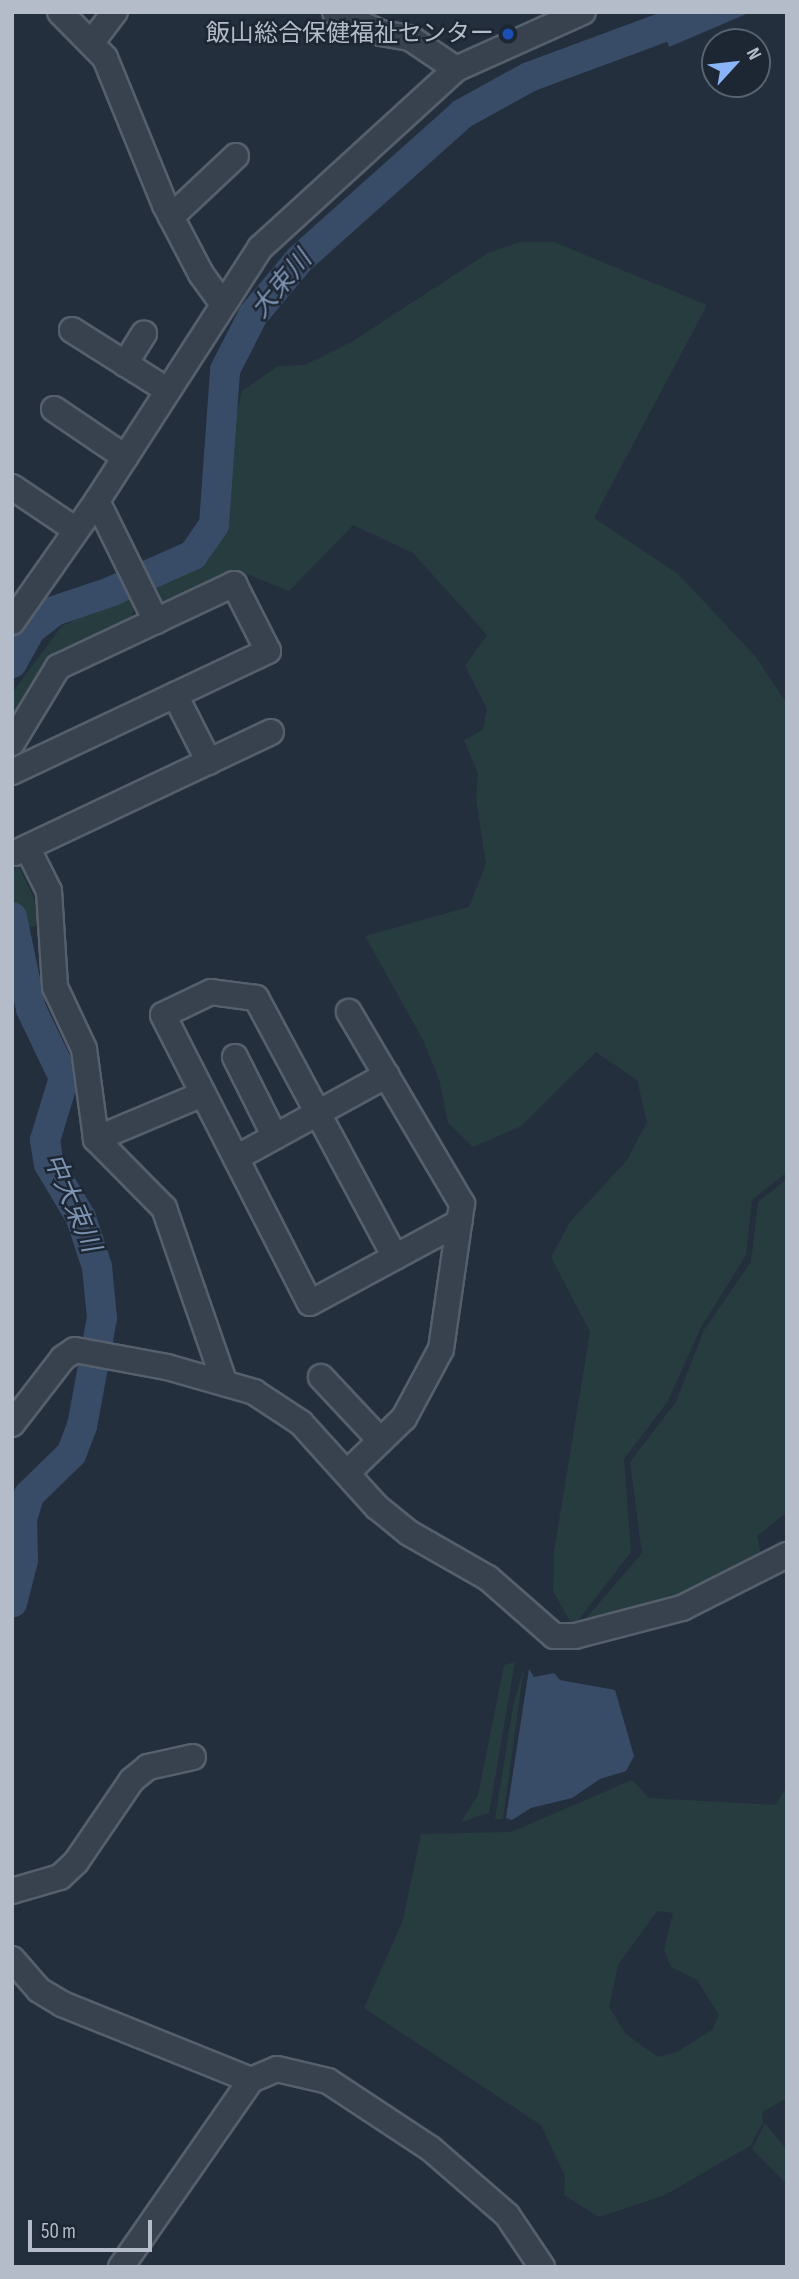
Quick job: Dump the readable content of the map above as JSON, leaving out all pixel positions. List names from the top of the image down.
{
  "water": ["大束川", "中大束川"],
  "places": ["飯山総合保健福祉センター"],
  "scale_bar": "50 m",
  "north": "top right"
}
